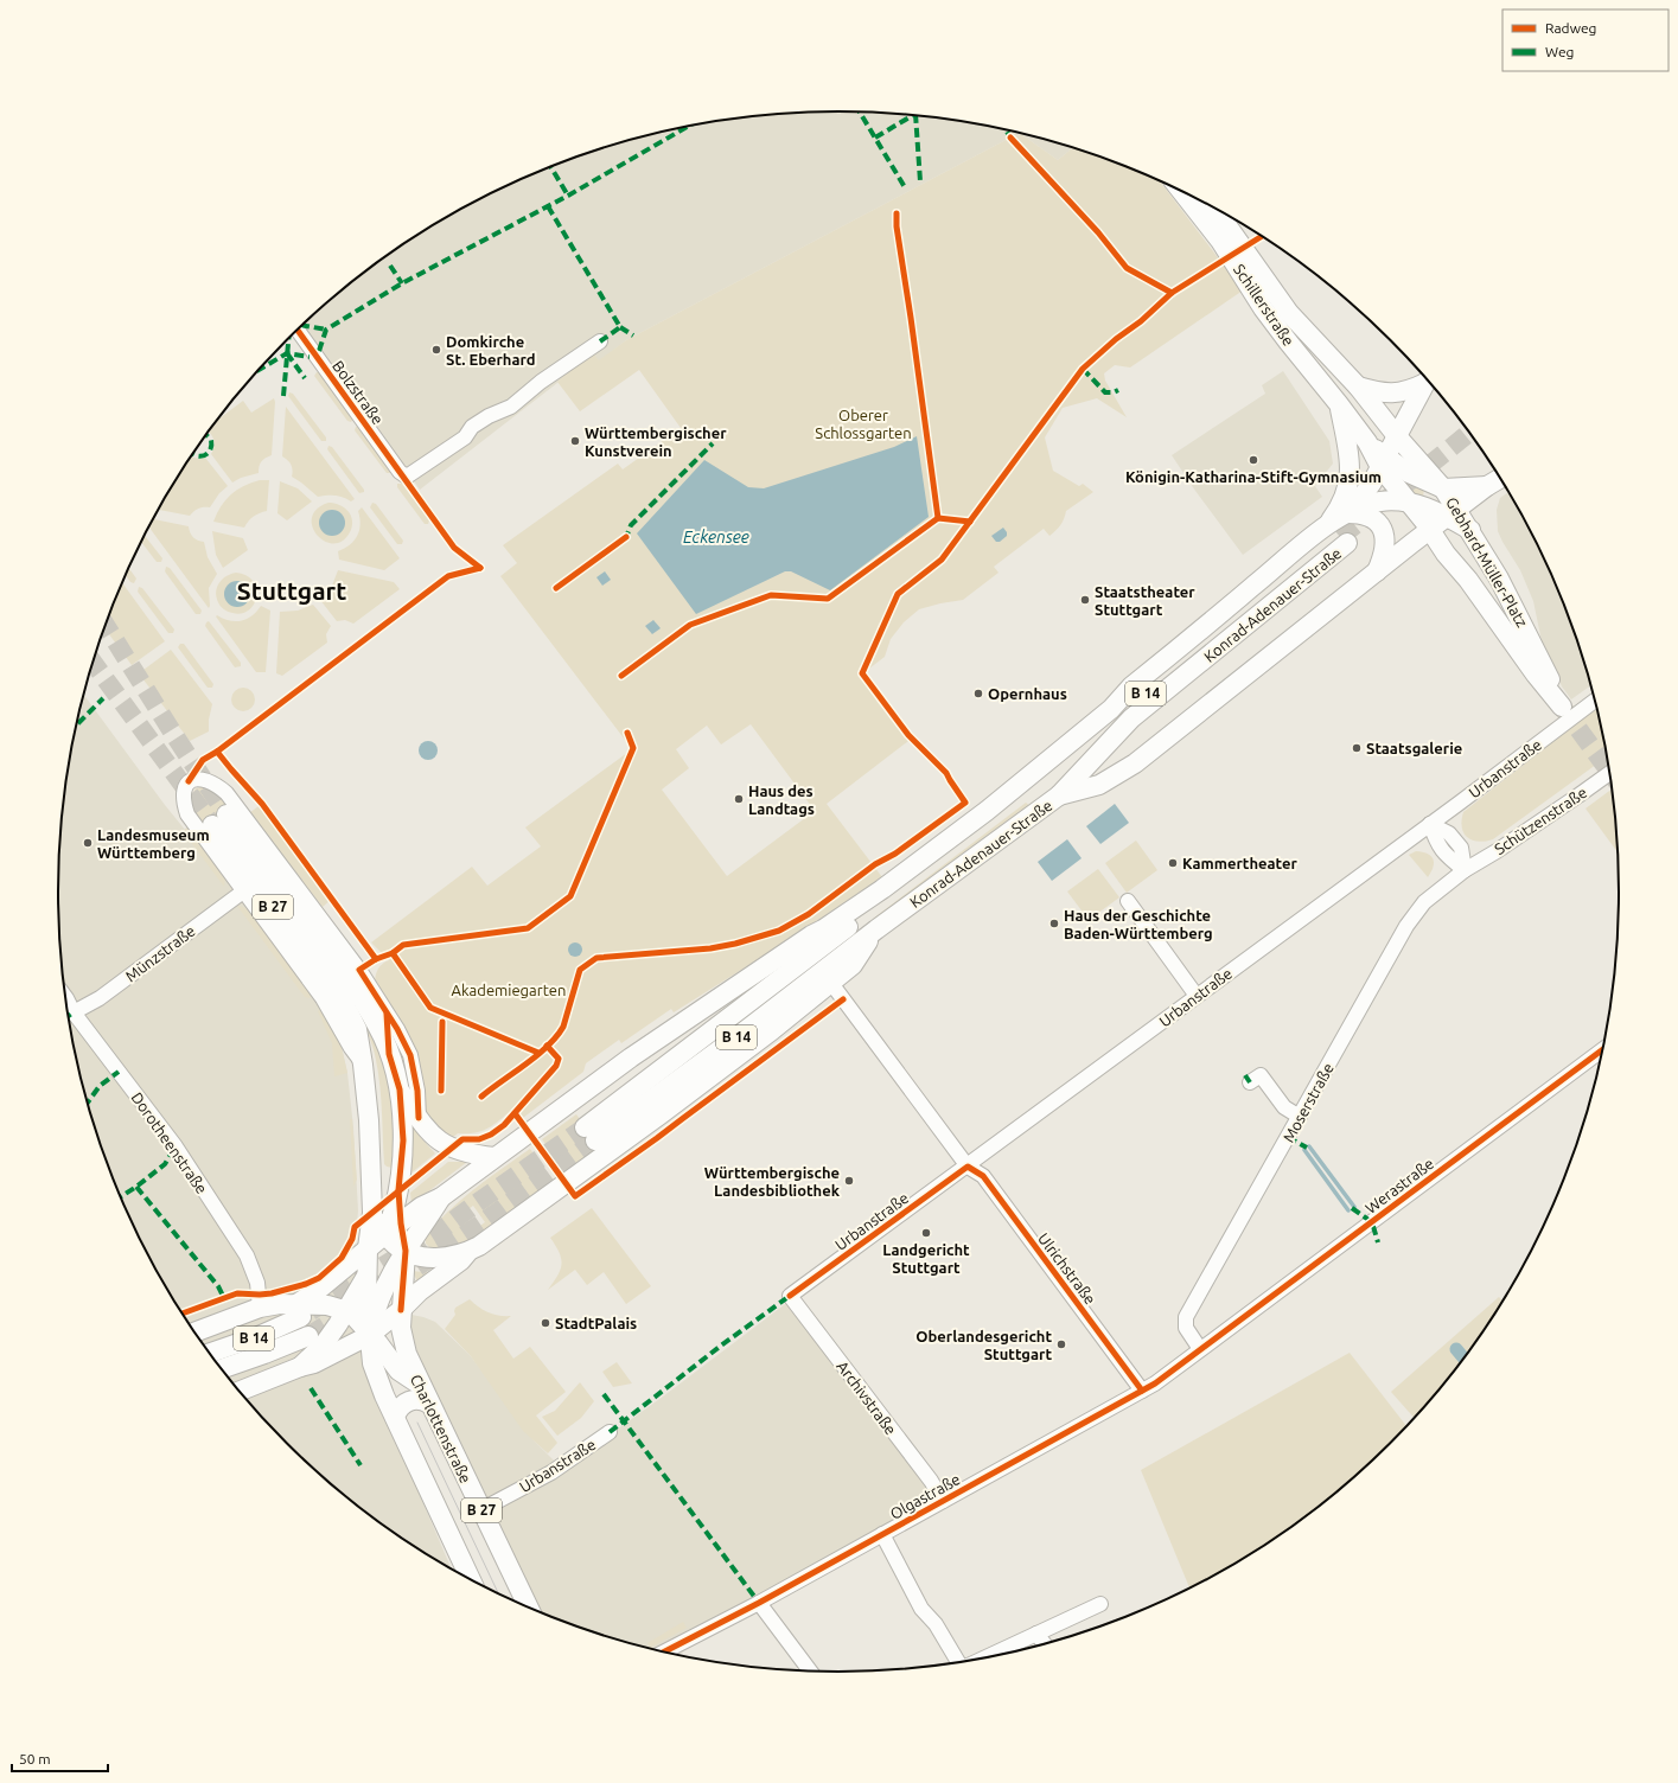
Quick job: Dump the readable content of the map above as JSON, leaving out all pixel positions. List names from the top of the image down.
{
  "streets": {
    "main road": [
      "Schillerstraße",
      "Gebhard-Müller-Platz",
      "Konrad-Adenauer-Straße",
      "B 14",
      "B 27",
      "Charlottenstraße"
    ],
    "street": [
      "Bolzstraße",
      "Urbanstraße",
      "Schützenstraße",
      "Münzstraße",
      "Moserstraße",
      "Dorotheenstraße",
      "Werastraße",
      "Ulrichstraße",
      "Archivstraße",
      "Olgastraße"
    ]
  },
  "crossings": [
    ["Schillerstraße", "Gebhard-Müller-Platz"],
    ["Konrad-Adenauer-Straße", "B 14"],
    ["B 14", "B 27"],
    ["B 14", "Dorotheenstraße"],
    ["B 14", "Ulrichstraße"],
    ["B 14", "Charlottenstraße"],
    ["Urbanstraße", "Ulrichstraße"],
    ["Urbanstraße", "Archivstraße"],
    ["Urbanstraße", "Charlottenstraße"],
    ["Schützenstraße", "Moserstraße"],
    ["B 27", "Charlottenstraße"],
    ["Münzstraße", "Dorotheenstraße"],
    ["Moserstraße", "Werastraße"],
    ["Moserstraße", "Olgastraße"],
    ["Werastraße", "Olgastraße"],
    ["Ulrichstraße", "Olgastraße"],
    ["Archivstraße", "Olgastraße"]
  ],
  "districts": ["Stuttgart"],
  "water": ["Eckensee"],
  "parks": ["Oberer Schlossgarten", "Akademiegarten"],
  "places": [
    "Domkirche St. Eberhard",
    "Württembergischer Kunstverein",
    "Königin-Katharina-Stift-Gymnasium",
    "Staatstheater Stuttgart",
    "Opernhaus",
    "Staatsgalerie",
    "Haus des Landtags",
    "Landesmuseum Württemberg",
    "Kammertheater",
    "Haus der Geschichte Baden-Württemberg",
    "Württembergische Landesbibliothek",
    "Landgericht Stuttgart",
    "StadtPalais",
    "Oberlandesgericht Stuttgart"
  ],
  "legend": ["Radweg", "Weg"],
  "scale_bar": "50 m"
}
